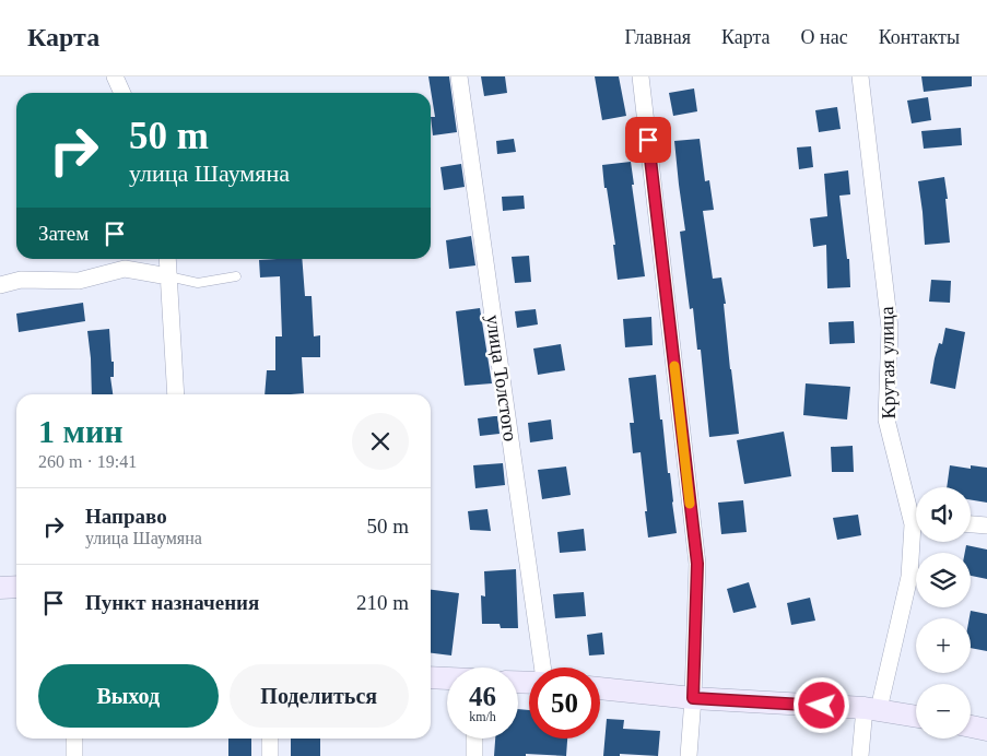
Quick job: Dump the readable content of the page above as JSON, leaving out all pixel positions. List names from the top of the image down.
{
  "streets": {
    "street": ["Крутая улица", "улица Толстого"]
  },
  "page": {
    "header": "Карта",
    "nav": [
      "Главная",
      "Карта",
      "О нас",
      "Контакты"
    ],
    "turn": ["50 m", "улица Шаумяна"],
    "then": "Затем",
    "heading": ["1 мин", "260 m · 19:41"],
    "map_buttons": ["+", "−"],
    "list": [
      {
        "name": "Направо",
        "note": "улица Шаумяна",
        "value": "50 m"
      },
      {
        "name": "Пункт назначения",
        "value": "210 m"
      }
    ],
    "buttons": ["Выход", "Поделиться"],
    "speed": "46 km/h",
    "limit": "50"
  }
}
